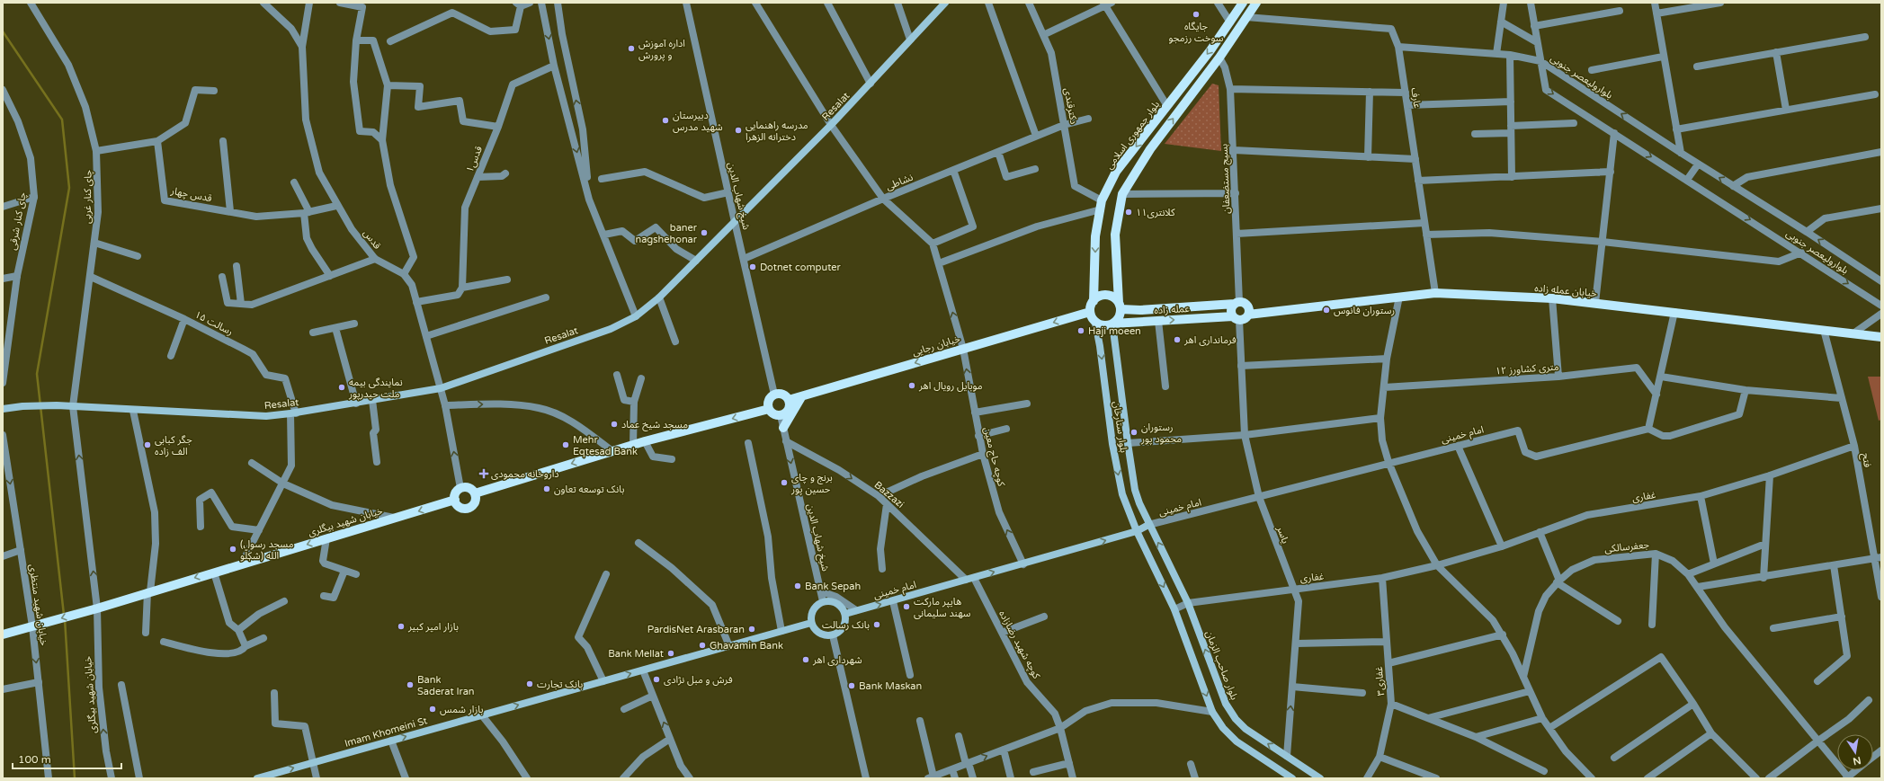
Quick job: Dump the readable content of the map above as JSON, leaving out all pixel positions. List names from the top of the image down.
{
  "streets": {
    "main road": [
      "Resalat",
      "بلوار جمهوری اسلامی",
      "خیابان عمله زاده",
      "عمله زاده",
      "خیابان رجایی",
      "بلوار ستارخان",
      "امام خمینی",
      "خیابان شهید بیگلری",
      "بلوار صاحب الزمان",
      "Imam Khomeini St"
    ],
    "street": [
      "بلوارولیعصر جنوبی",
      "عارف",
      "دکترقندی",
      "قدس۱",
      "بسیج مستضعفان",
      "نشاطی",
      "قدس چهار",
      "شیخ شهاب الدین",
      "چای کنار غربی",
      "چای کنار شرقی",
      "قدس",
      "رسالت ۱۵",
      "۱۲ متری کشاورز",
      "کوچه حاج معین",
      "فتح",
      "Bazzazi",
      "غفاری",
      "یاسر",
      "جعفرسالکی",
      "خیابان شهید منتظری",
      "کوچه شهید رضازاده",
      "غفاری۳"
    ]
  },
  "crossings": [
    ["عارف", "خیابان عمله زاده"],
    ["Resalat", "شیخ شهاب الدین"],
    ["Resalat", "چای کنار غربی"],
    ["Resalat", "رسالت ۱۵"],
    ["Resalat", "خیابان شهید بیگلری"],
    ["دکترقندی", "بلوار جمهوری اسلامی"],
    ["دکترقندی", "نشاطی"],
    ["بلوار جمهوری اسلامی", "عمله زاده"],
    ["بلوار جمهوری اسلامی", "خیابان رجایی"],
    ["بلوار جمهوری اسلامی", "بلوار ستارخان"],
    ["بسیج مستضعفان", "خیابان عمله زاده"],
    ["بسیج مستضعفان", "عمله زاده"],
    ["بسیج مستضعفان", "یاسر"],
    ["نشاطی", "شیخ شهاب الدین"],
    ["قدس چهار", "قدس"],
    ["شیخ شهاب الدین", "خیابان رجایی"],
    ["شیخ شهاب الدین", "امام خمینی"],
    ["شیخ شهاب الدین", "Bazzazi"],
    ["شیخ شهاب الدین", "Imam Khomeini St"],
    ["چای کنار غربی", "رسالت ۱۵"],
    ["چای کنار غربی", "خیابان شهید بیگلری"],
    ["خیابان عمله زاده", "عمله زاده"],
    ["خیابان عمله زاده", "فتح"],
    ["خیابان عمله زاده", "یاسر"],
    ["عمله زاده", "خیابان رجایی"],
    ["عمله زاده", "بلوار ستارخان"],
    ["عمله زاده", "یاسر"],
    ["خیابان رجایی", "بلوار ستارخان"],
    ["خیابان رجایی", "کوچه حاج معین"],
    ["بلوار ستارخان", "امام خمینی"],
    ["بلوار ستارخان", "بلوار صاحب الزمان"],
    ["امام خمینی", "کوچه حاج معین"],
    ["امام خمینی", "Bazzazi"],
    ["امام خمینی", "یاسر"],
    ["امام خمینی", "کوچه شهید رضازاده"],
    ["امام خمینی", "بلوار صاحب الزمان"],
    ["امام خمینی", "Imam Khomeini St"],
    ["فتح", "غفاری"],
    ["غفاری", "یاسر"],
    ["غفاری", "بلوار صاحب الزمان"],
    ["غفاری", "غفاری۳"],
    ["خیابان شهید بیگلری", "خیابان شهید منتظری"],
    ["یاسر", "بلوار صاحب الزمان"]
  ],
  "one_way": [
    "خیابان رجایی",
    "کوچه حاج معین",
    "Bazzazi",
    "خیابان شهید منتظری",
    "Imam Khomeini St"
  ],
  "places": {
    "other": [
      "جایگاه سوخت رزمجو",
      "اداره آموزش و پرورش",
      "دبیرستان شهید مدرس",
      "مدرسه راهنمایی دخترانه الزهرا",
      "کلانتری۱۱",
      "baner nagshehonar",
      "Dotnet computer",
      "رستوران فانوس",
      "Haji moeen",
      "فرمانداری اهر",
      "موبایل رویال اهر",
      "نمایندگی بیمه ملت حیدرپور",
      "مسجد شیخ عماد",
      "رستوران محمود پور",
      "جگر کبابی الف زاده",
      "Mehr Eqtesad Bank",
      "برنج و چای حسین پور",
      "بانک توسعه تعاون",
      "(مسجد رسول الله (شکٖلّو",
      "Bank Sepah",
      "هایپر مارکت سهند سلیمانی",
      "بانک رسالت",
      "بازار امیر کبیر",
      "PardisNet Arasbaran",
      "Ghavamin Bank",
      "Bank Mellat",
      "شهرداری اهر",
      "فرش و مبل نژادی",
      "بانک تجارت",
      "Bank Saderat Iran",
      "Bank Maskan",
      "بازار شمس"
    ],
    "health": ["داروخانه محمودی"]
  },
  "scale_bar": "100 m",
  "north": "bottom"
}
